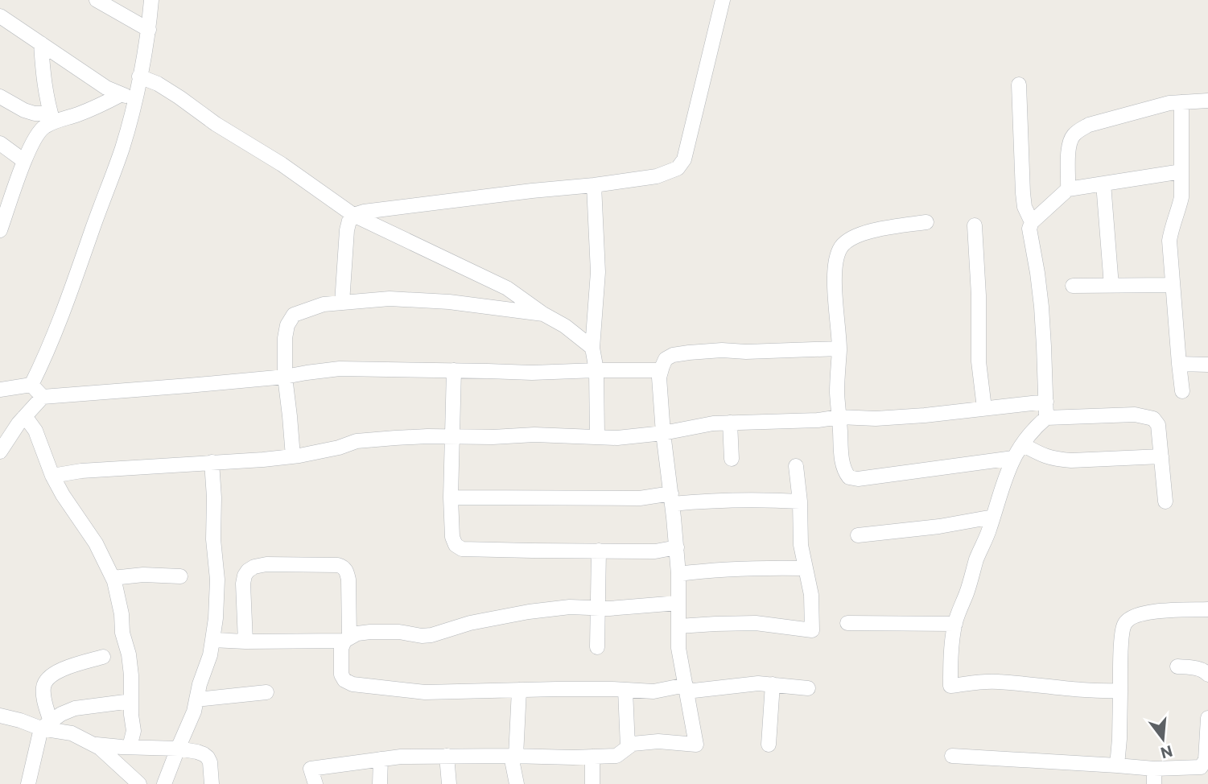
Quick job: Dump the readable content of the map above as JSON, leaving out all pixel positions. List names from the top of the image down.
{
  "north": "bottom"
}
